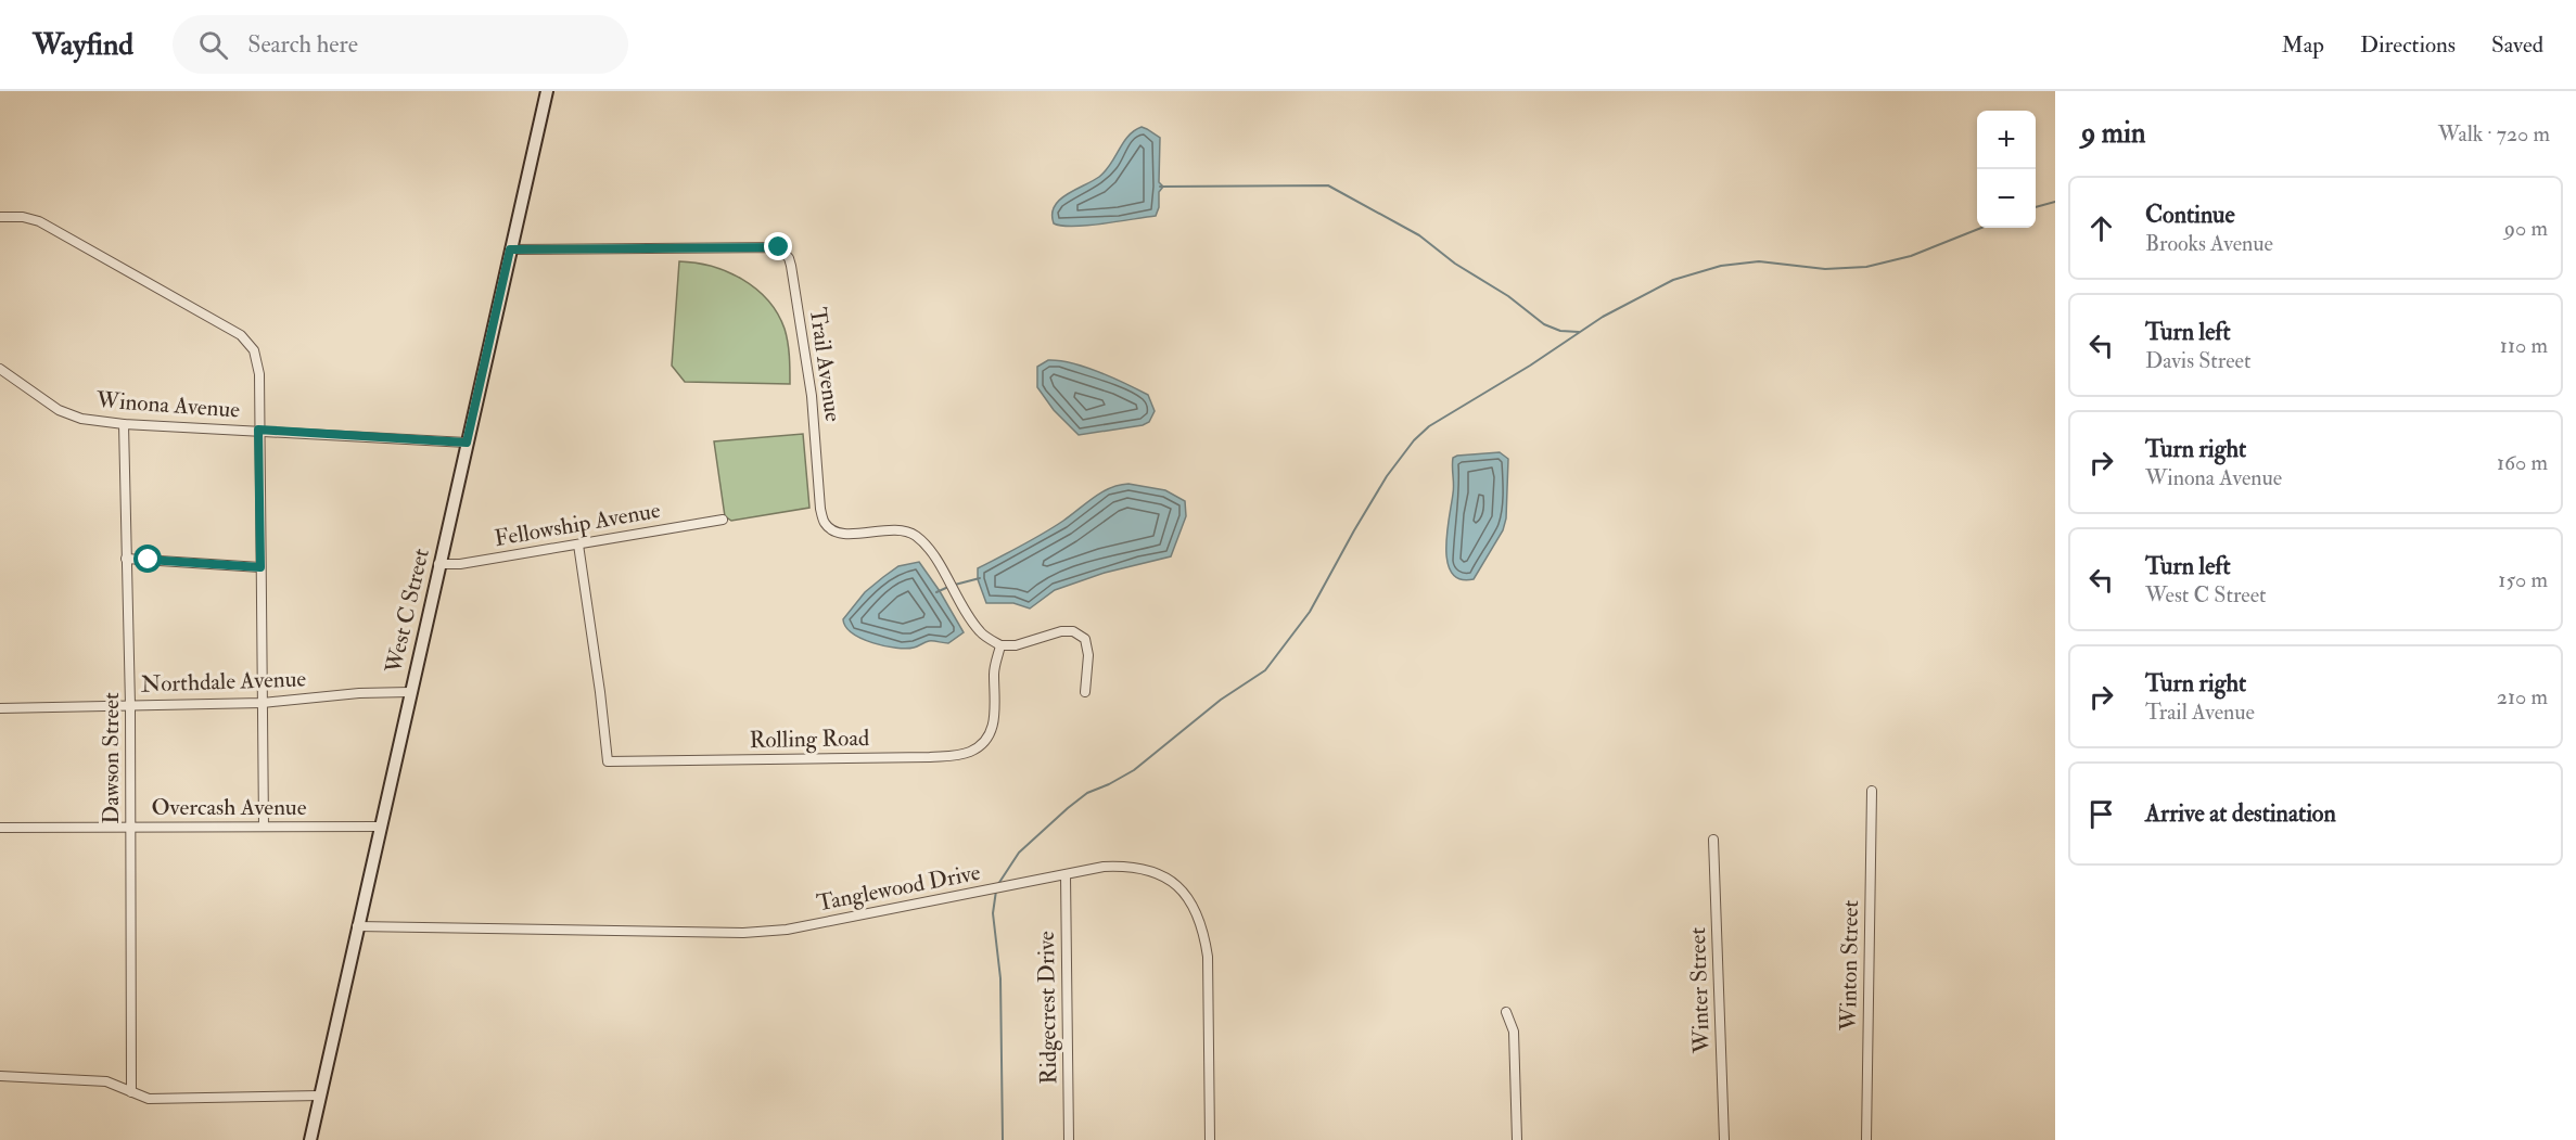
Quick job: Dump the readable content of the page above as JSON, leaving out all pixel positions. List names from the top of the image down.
{
  "streets": {
    "main road": ["West C Street"],
    "street": [
      "Trail Avenue",
      "Winona Avenue",
      "Fellowship Avenue",
      "Northdale Avenue",
      "Rolling Road",
      "Dawson Street",
      "Overcash Avenue",
      "Tanglewood Drive",
      "Winton Street",
      "Winter Street",
      "Ridgecrest Drive"
    ]
  },
  "crossings": [
    ["Trail Avenue", "West C Street"],
    ["Trail Avenue", "Rolling Road"],
    ["Winona Avenue", "West C Street"],
    ["Winona Avenue", "Dawson Street"],
    ["Fellowship Avenue", "West C Street"],
    ["Fellowship Avenue", "Rolling Road"],
    ["West C Street", "Northdale Avenue"],
    ["West C Street", "Overcash Avenue"],
    ["West C Street", "Tanglewood Drive"],
    ["Northdale Avenue", "Dawson Street"],
    ["Dawson Street", "Overcash Avenue"],
    ["Tanglewood Drive", "Ridgecrest Drive"]
  ],
  "page": {
    "header": "Wayfind",
    "search": "Search here",
    "nav": ["Map", "Directions", "Saved"],
    "heading": ["9 min", "Walk · 720 m"],
    "map_buttons": ["+", "−"],
    "list": [
      ["Continue", "Brooks Avenue", "90 m"],
      ["Turn left", "Davis Street", "110 m"],
      ["Turn right", "Winona Avenue", "160 m"],
      ["Turn left", "West C Street", "150 m"],
      ["Turn right", "Trail Avenue", "210 m"],
      "Arrive at destination"
    ]
  }
}
